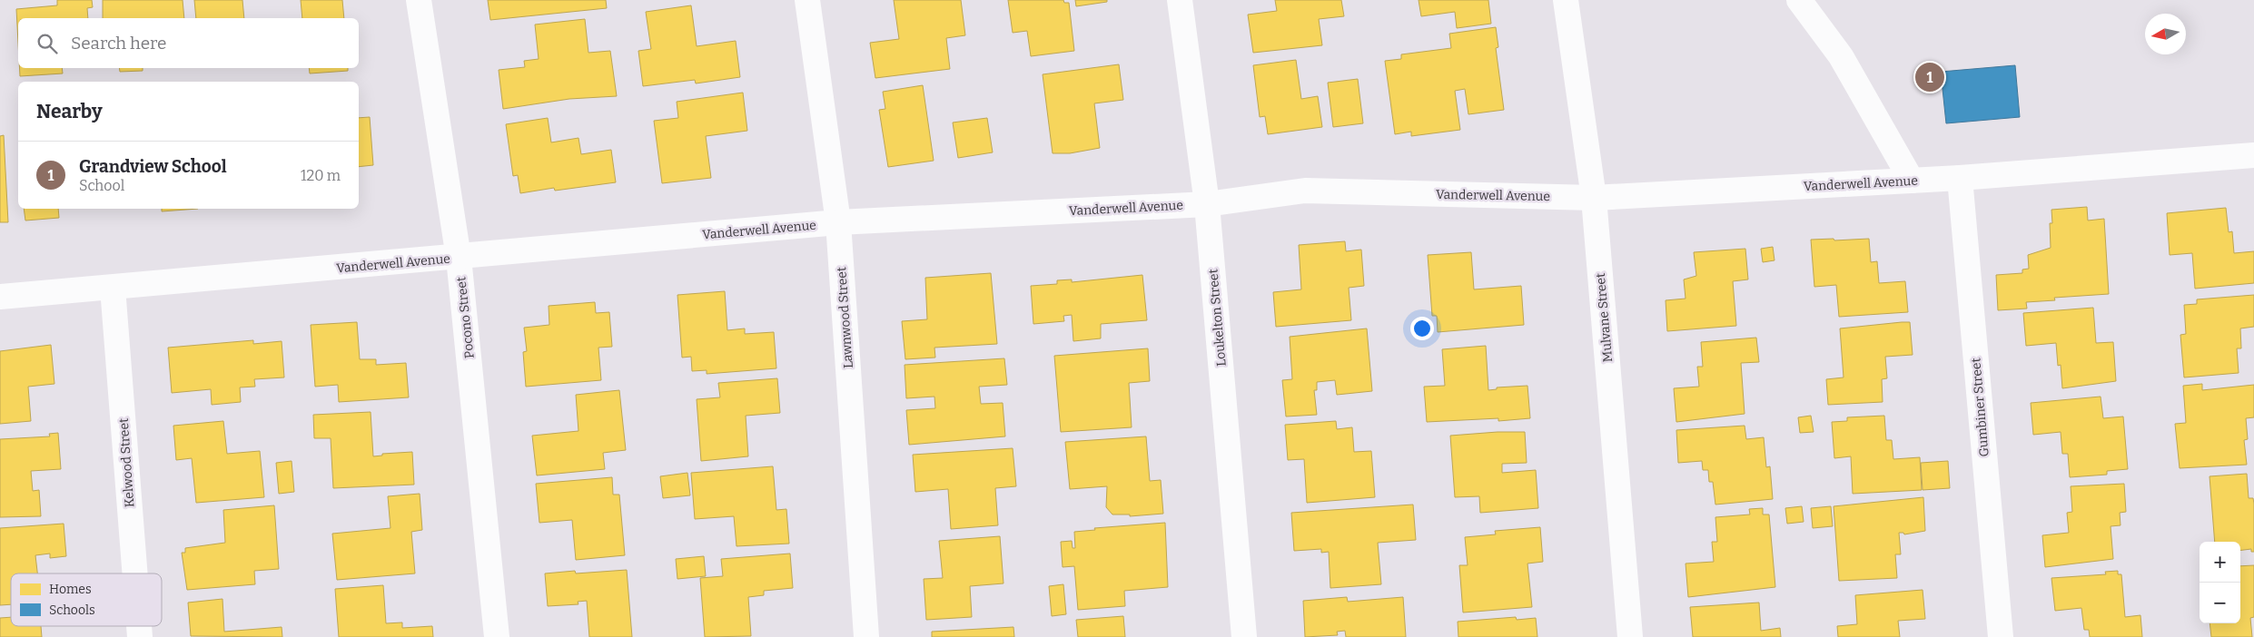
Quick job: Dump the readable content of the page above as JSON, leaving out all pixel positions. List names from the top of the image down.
{
  "streets": {
    "street": [
      "Vanderwell Avenue",
      "Pocono Street",
      "Lawnwood Street",
      "Loukelton Street",
      "Mulvane Street",
      "Gumbiner Street",
      "Kelwood Street"
    ]
  },
  "crossings": [
    ["Vanderwell Avenue", "Pocono Street"],
    ["Vanderwell Avenue", "Lawnwood Street"],
    ["Vanderwell Avenue", "Loukelton Street"],
    ["Vanderwell Avenue", "Mulvane Street"],
    ["Vanderwell Avenue", "Gumbiner Street"],
    ["Vanderwell Avenue", "Kelwood Street"]
  ],
  "legend": ["Homes", "Schools"],
  "north": "left",
  "page": {
    "search": "Search here",
    "pins": "1",
    "heading": "Nearby",
    "list": [
      {
        "mark": "1",
        "name": "Grandview School",
        "note": "School",
        "value": "120 m"
      }
    ],
    "map_buttons": ["+", "−"]
  }
}
